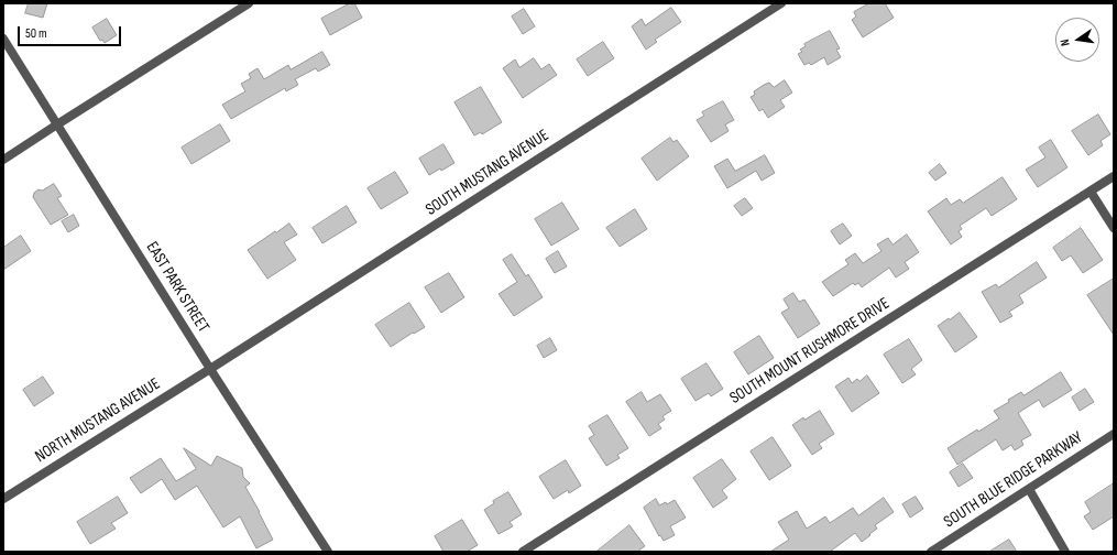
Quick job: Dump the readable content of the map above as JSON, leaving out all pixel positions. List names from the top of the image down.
{
  "streets": {
    "street": [
      "SOUTH MUSTANG AVENUE",
      "EAST PARK STREET",
      "SOUTH MOUNT RUSHMORE DRIVE",
      "NORTH MUSTANG AVENUE",
      "SOUTH BLUE RIDGE PARKWAY"
    ]
  },
  "crossings": [
    ["SOUTH MUSTANG AVENUE", "EAST PARK STREET"],
    ["SOUTH MUSTANG AVENUE", "NORTH MUSTANG AVENUE"],
    ["EAST PARK STREET", "NORTH MUSTANG AVENUE"]
  ],
  "scale_bar": "50 m",
  "north": "left"
}
